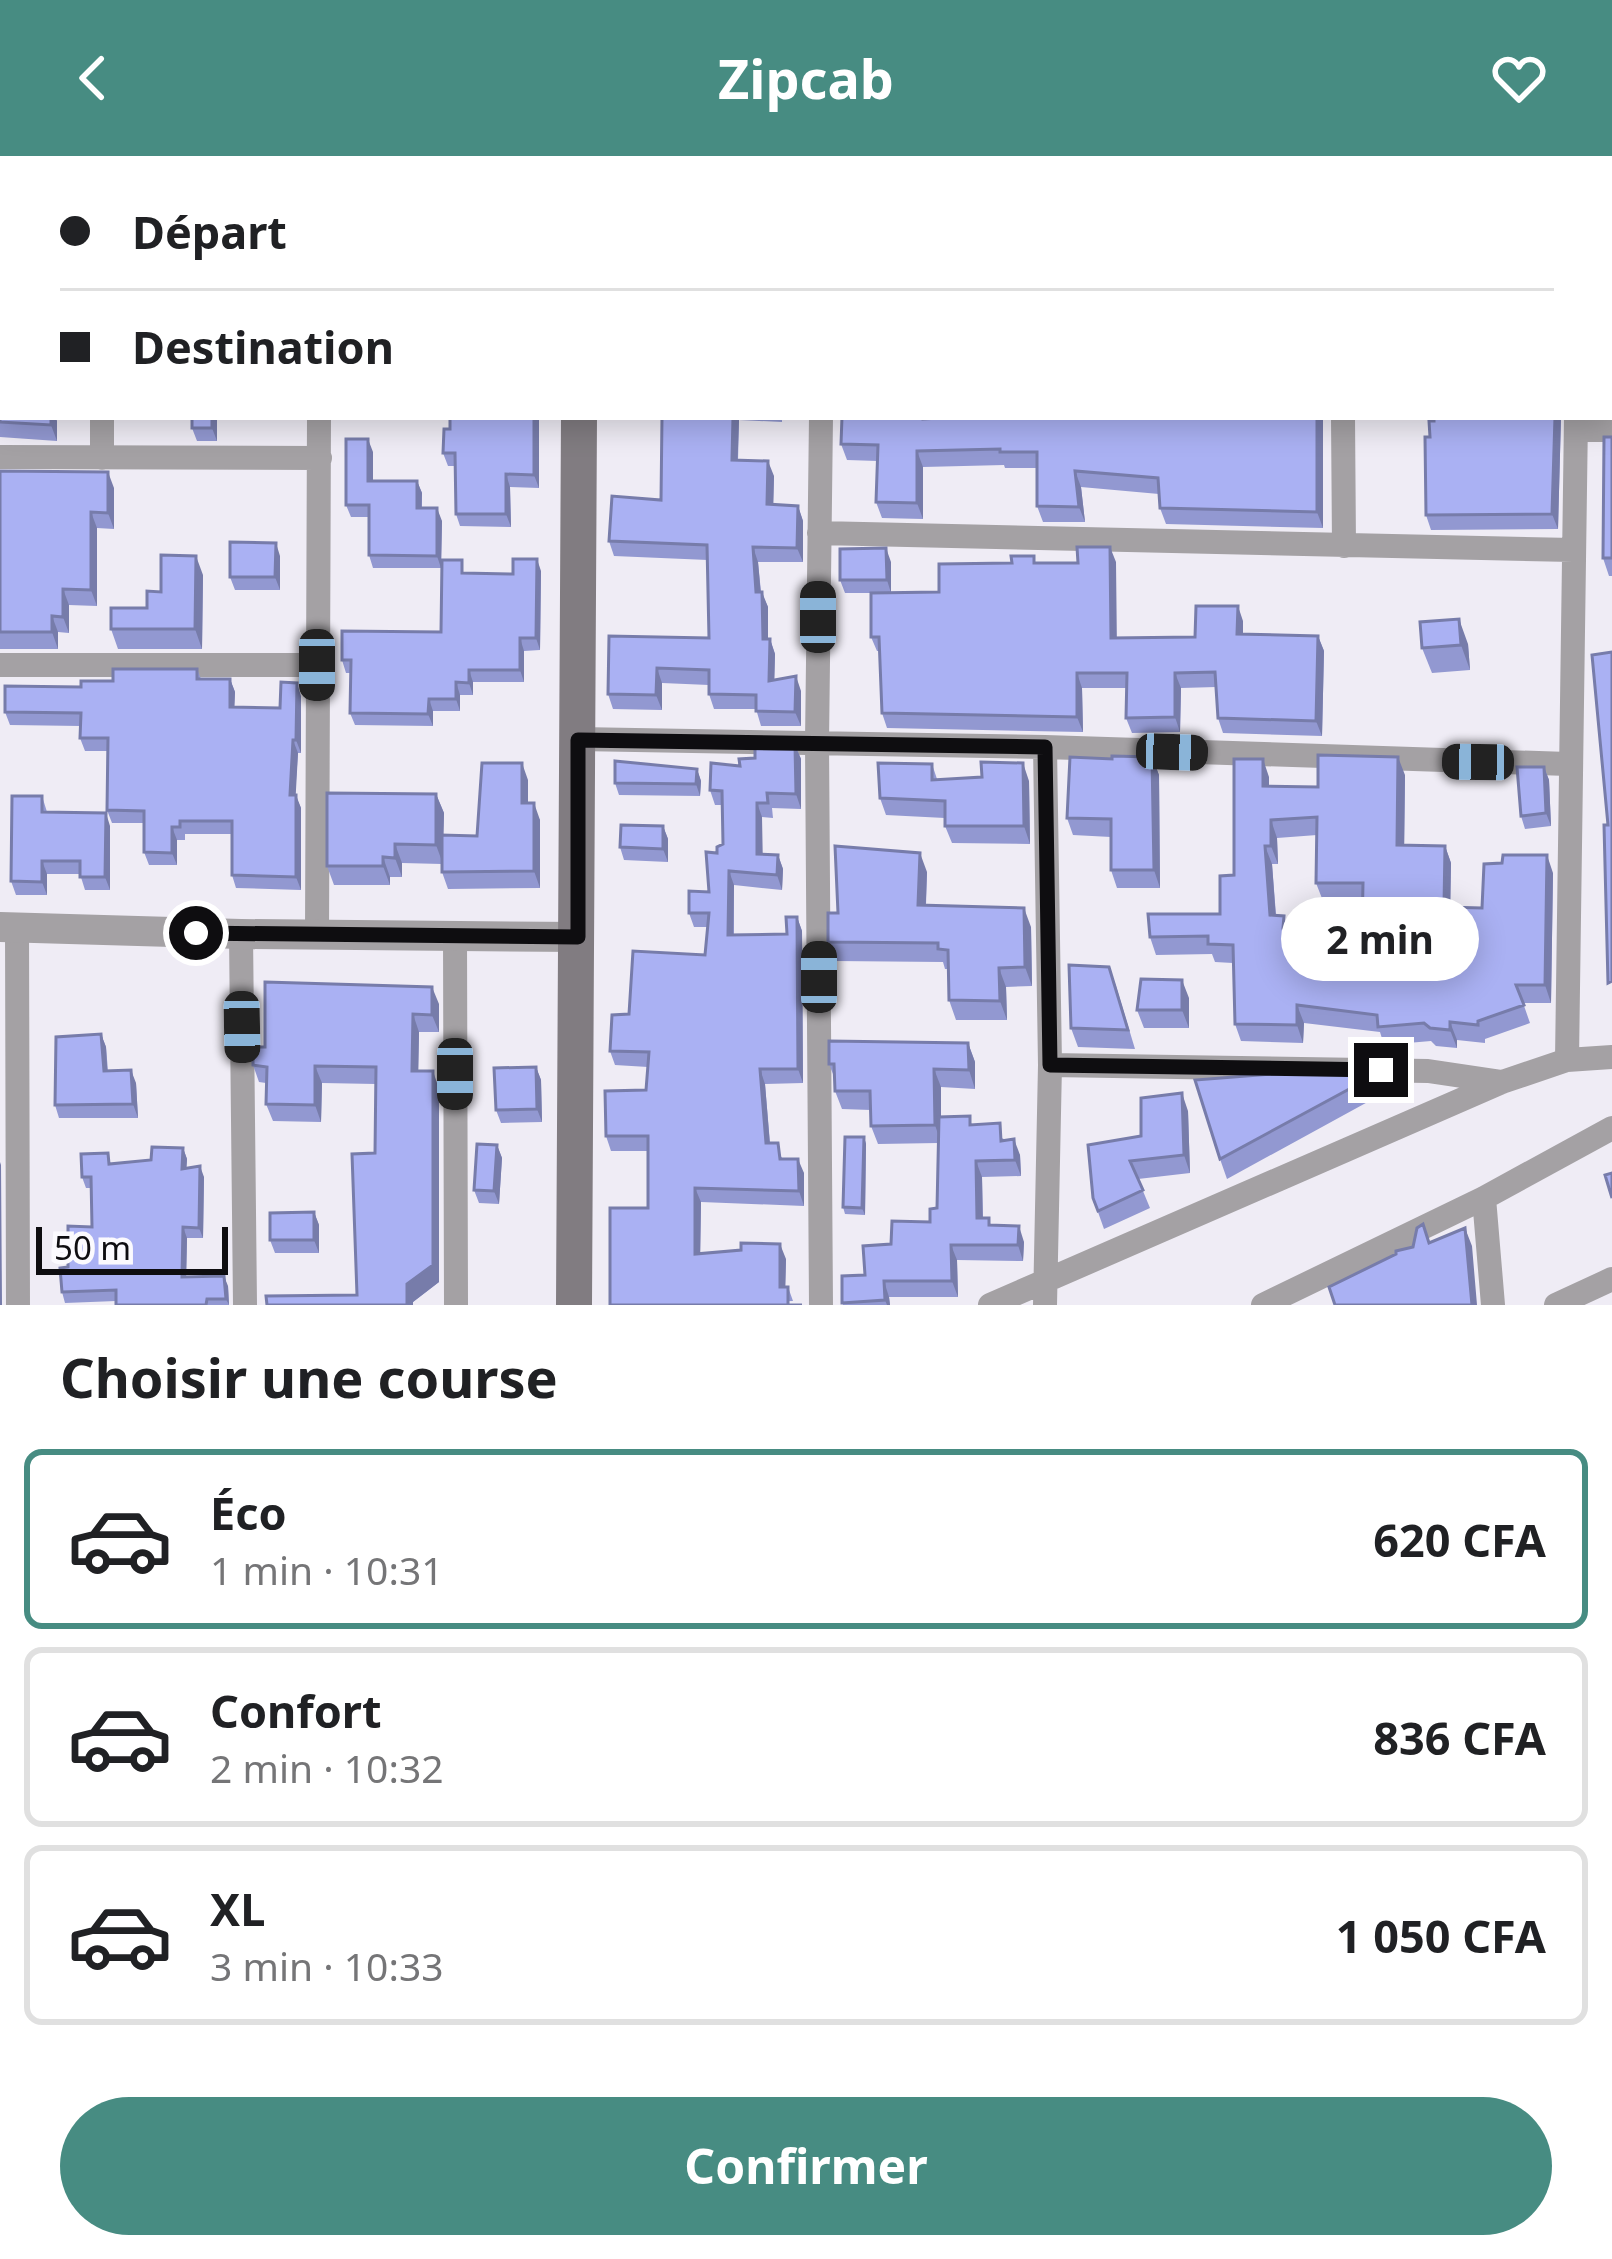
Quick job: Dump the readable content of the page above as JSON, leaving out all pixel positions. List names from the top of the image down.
{
  "scale_bar": "50 m",
  "page": {
    "header": "Zipcab",
    "banner": ["Départ", "Destination"],
    "bubble": "2 min",
    "scale": "50 m",
    "heading": "Choisir une course",
    "list": [
      {
        "name": "Éco",
        "note": "1 min · 10:31",
        "value": "620 CFA"
      },
      {
        "name": "Confort",
        "note": "2 min · 10:32",
        "value": "836 CFA"
      },
      {
        "name": "XL",
        "note": "3 min · 10:33",
        "value": "1 050 CFA"
      }
    ],
    "buttons": "Confirmer"
  }
}
